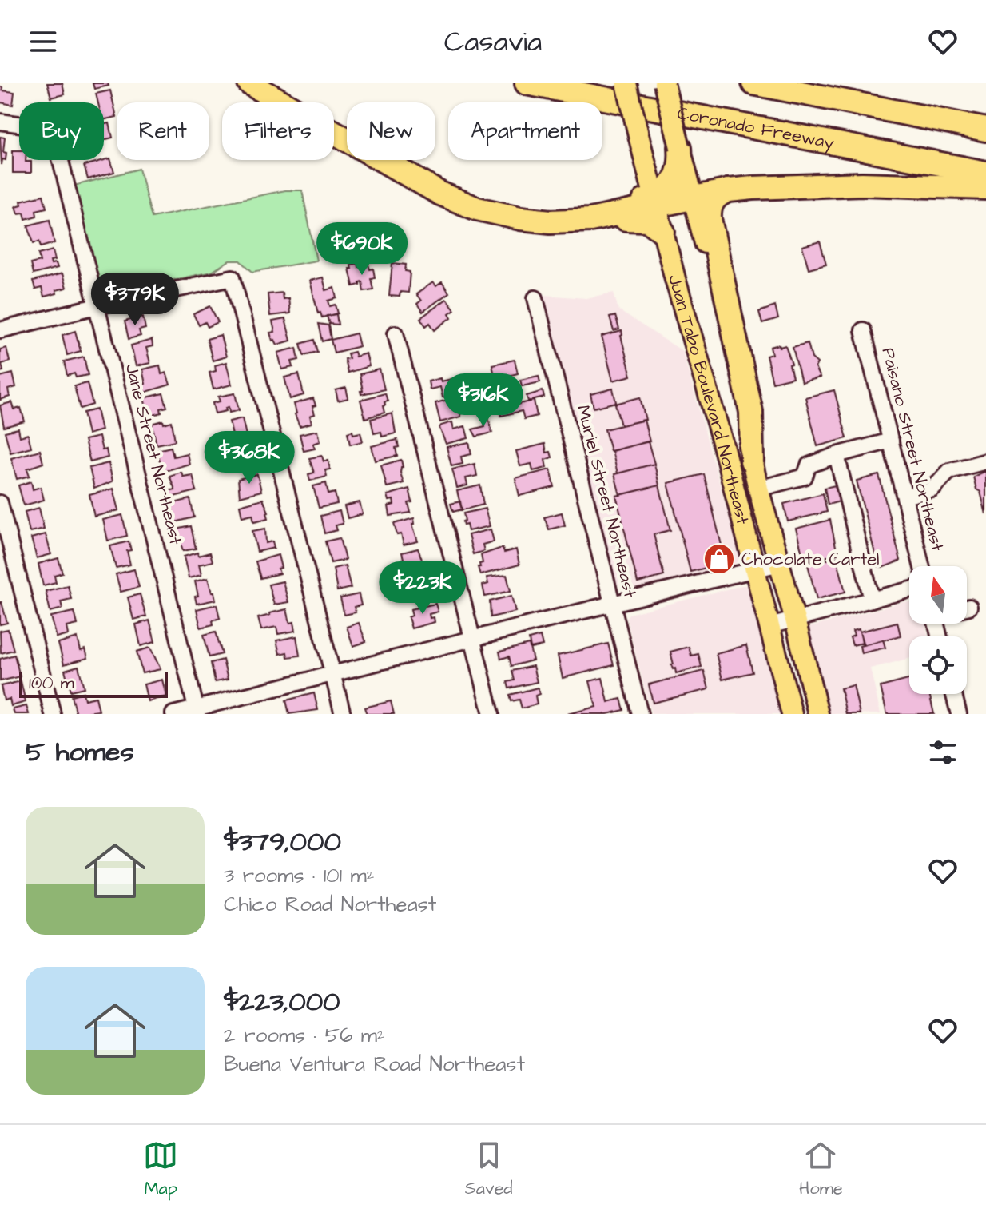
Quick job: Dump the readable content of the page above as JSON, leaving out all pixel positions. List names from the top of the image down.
{
  "streets": {
    "highway": ["Coronado Freeway"],
    "main road": ["Juan Tabo Boulevard Northeast"],
    "street": ["Paisano Street Northeast", "Jane Street Northeast", "Muriel Street Northeast"]
  },
  "places": {
    "shop": ["Chocolate Cartel"]
  },
  "scale_bar": "100 m",
  "north": "top",
  "page": {
    "header": "Casavia",
    "chip": [
      "Buy",
      "Rent",
      "Filters",
      "New",
      "Apartment"
    ],
    "price": [
      "$690K",
      "$379K",
      "$316K",
      "$368K",
      "$223K"
    ],
    "scale": "100 m",
    "heading": "5 homes",
    "list": [
      {
        "name": "$379,000",
        "note": "3 rooms · 101 m² · Chico Road Northeast"
      },
      {
        "name": "$223,000",
        "note": "2 rooms · 56 m² · Buena Ventura Road Northeast"
      }
    ],
    "tabs": ["Map", "Saved", "Home"]
  }
}
